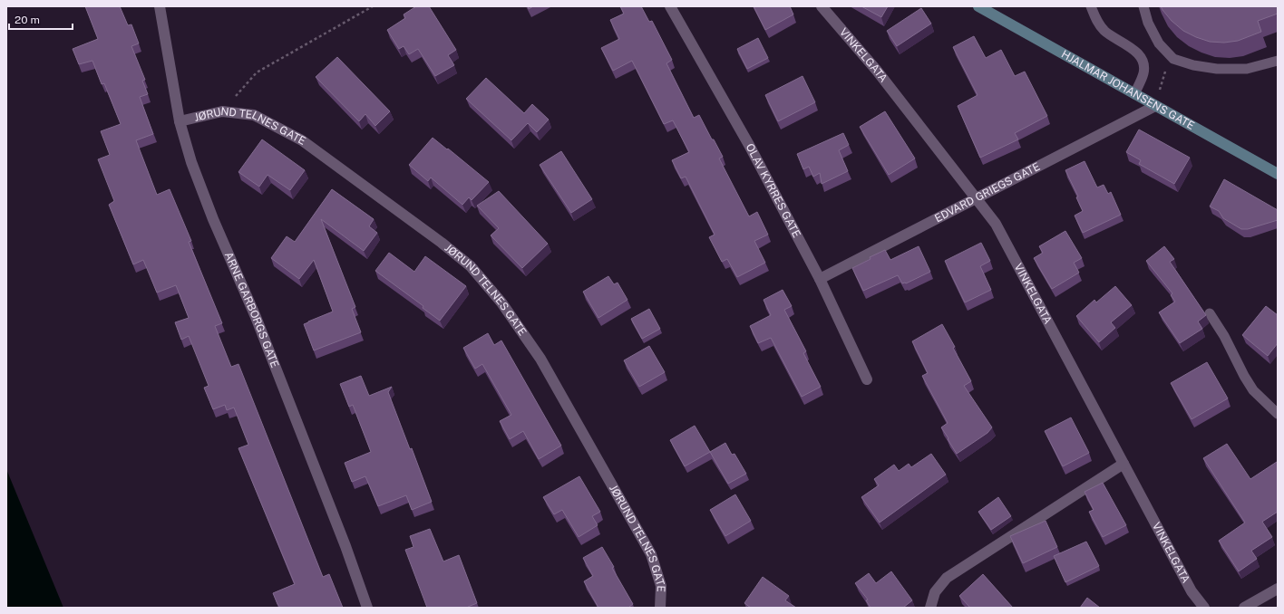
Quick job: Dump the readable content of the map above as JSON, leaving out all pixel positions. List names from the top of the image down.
{
  "streets": {
    "street": [
      "VINKELGATA",
      "HJALMAR JOHANSENS GATE",
      "JØRUND TELNES GATE",
      "OLAV KYRRES GATE",
      "EDVARD GRIEGS GATE",
      "ARNE GARBORGS GATE"
    ]
  },
  "crossings": [
    ["VINKELGATA", "EDVARD GRIEGS GATE"],
    ["HJALMAR JOHANSENS GATE", "EDVARD GRIEGS GATE"],
    ["JØRUND TELNES GATE", "ARNE GARBORGS GATE"],
    ["OLAV KYRRES GATE", "EDVARD GRIEGS GATE"]
  ],
  "scale_bar": "20 m"
}
